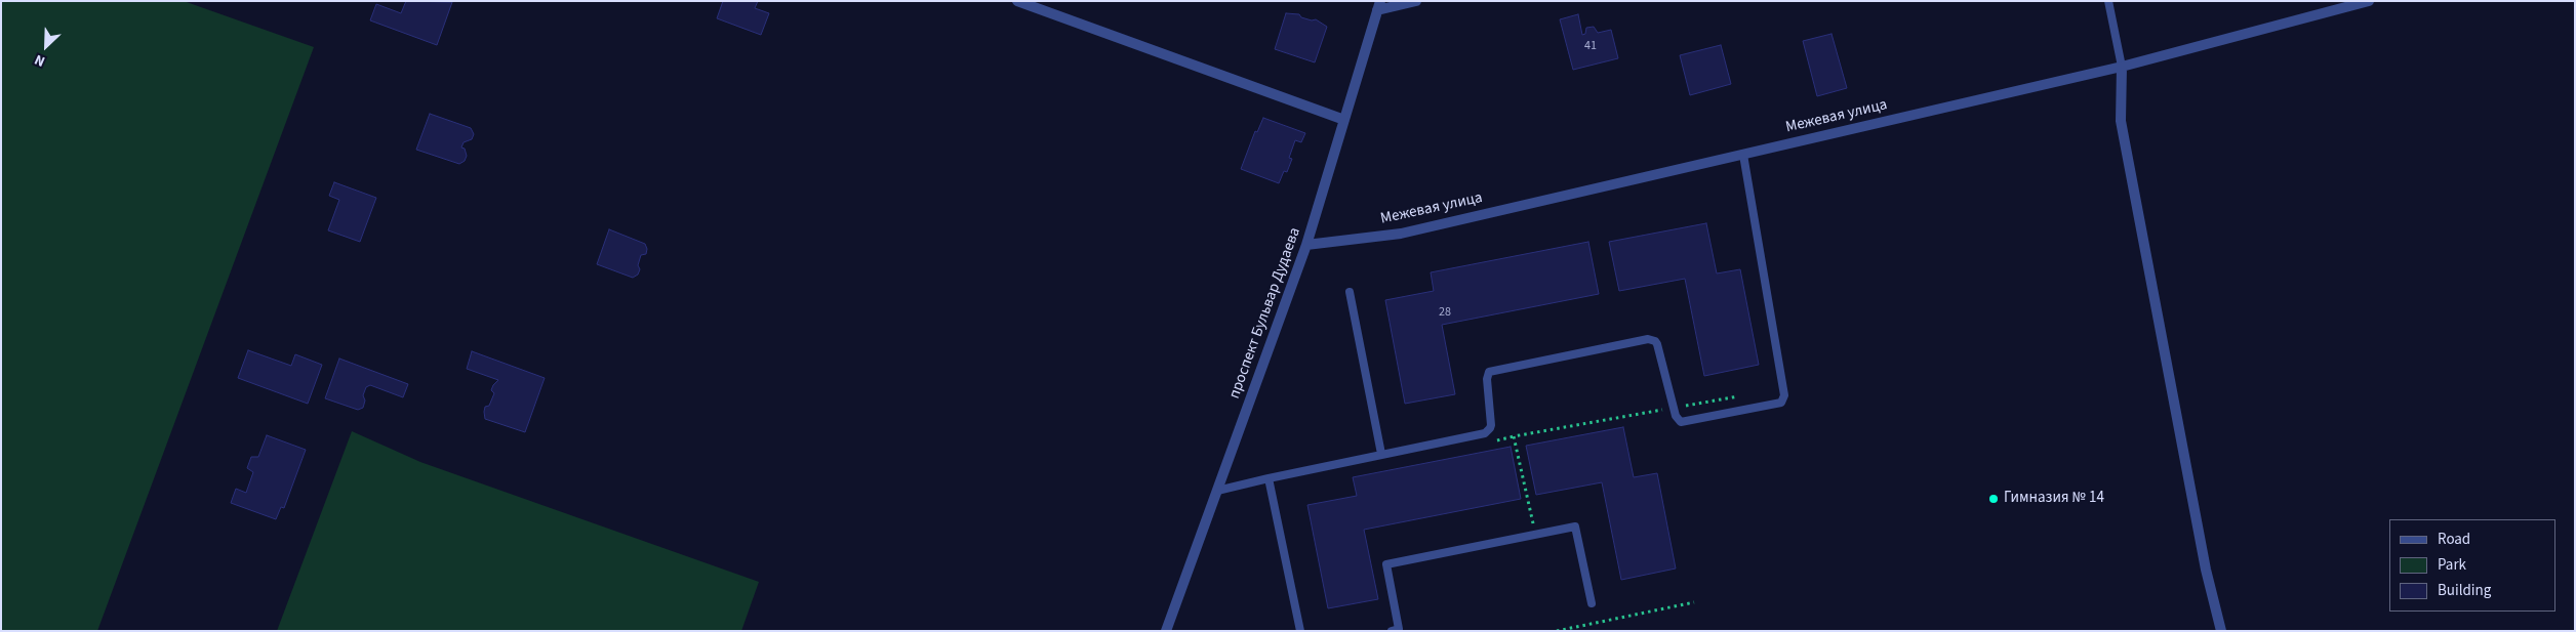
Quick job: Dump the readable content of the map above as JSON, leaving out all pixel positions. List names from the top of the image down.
{
  "streets": {
    "street": ["Межевая улица", "проспект Бульвар Дудаева"]
  },
  "crossings": [
    ["Межевая улица", "проспект Бульвар Дудаева"]
  ],
  "places": ["Гимназия № 14"],
  "house_numbers": ["41", "28"],
  "legend": ["Road", "Park", "Building"],
  "north": "bottom left"
}
